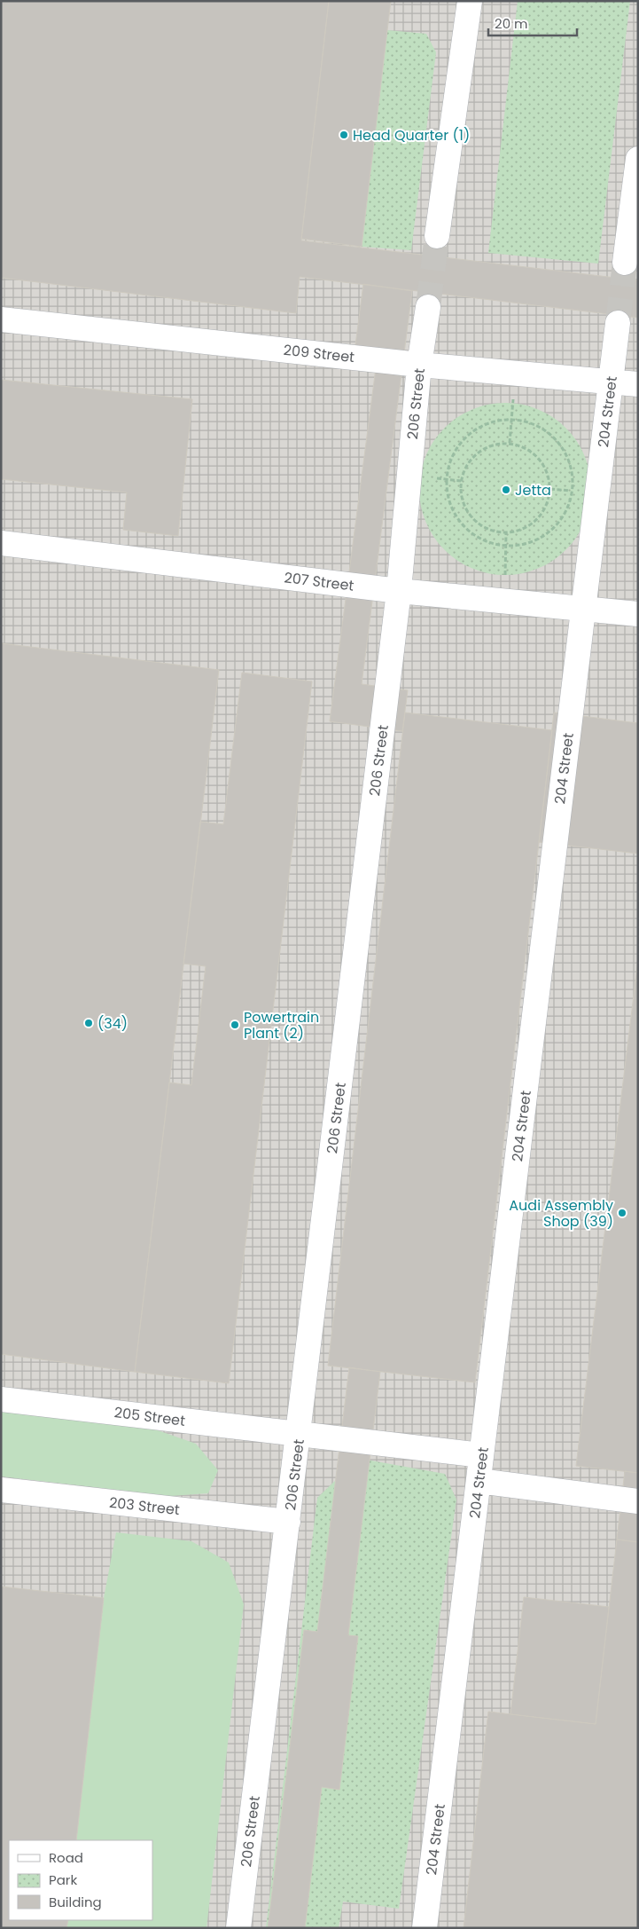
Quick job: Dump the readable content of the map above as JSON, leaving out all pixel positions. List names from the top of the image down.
{
  "streets": {
    "street": [
      "209 Street",
      "206 Street",
      "204 Street",
      "207 Street",
      "205 Street",
      "203 Street"
    ]
  },
  "crossings": [
    ["209 Street", "206 Street"],
    ["209 Street", "204 Street"],
    ["206 Street", "207 Street"],
    ["206 Street", "205 Street"],
    ["206 Street", "203 Street"],
    ["204 Street", "207 Street"],
    ["204 Street", "205 Street"]
  ],
  "places": [
    "Head Quarter (1)",
    "Jetta",
    "(34)",
    "Powertrain Plant (2)",
    "Audi Assembly Shop (39)"
  ],
  "legend": ["Road", "Park", "Building"],
  "scale_bar": "20 m"
}
